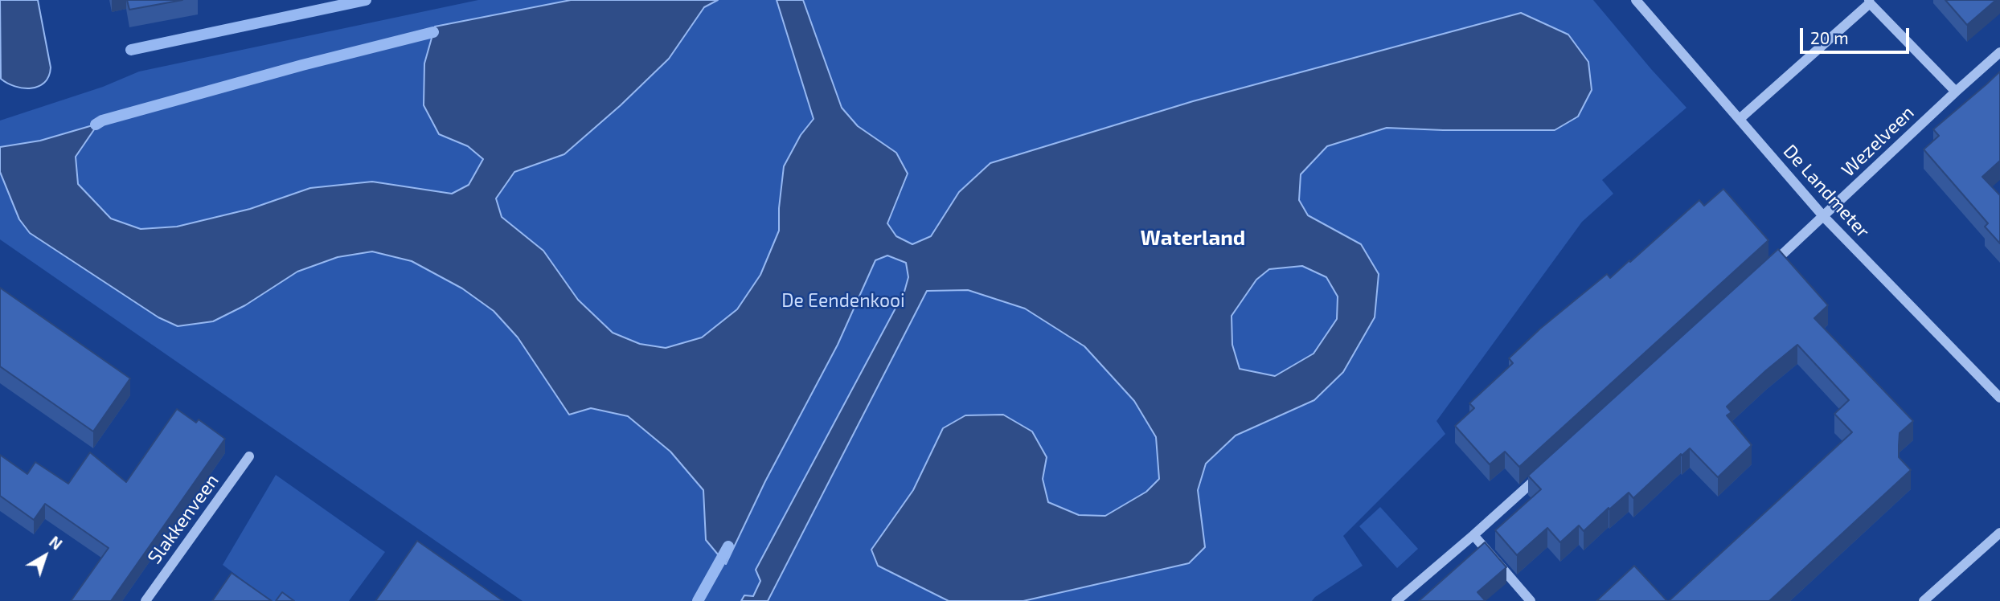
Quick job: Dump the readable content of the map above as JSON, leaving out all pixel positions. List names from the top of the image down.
{
  "streets": {
    "street": ["Wezelveen", "De Landmeter", "Slakkenveen"]
  },
  "crossings": [
    ["Wezelveen", "De Landmeter"]
  ],
  "districts": ["Waterland"],
  "parks": ["De Eendenkooi"],
  "scale_bar": "20 m",
  "north": "top right"
}
